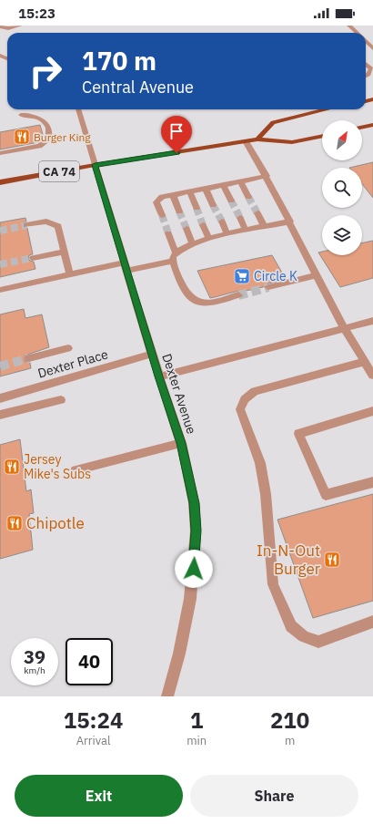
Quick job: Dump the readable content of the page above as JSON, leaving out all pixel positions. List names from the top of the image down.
{
  "streets": {
    "main road": ["CA 74"],
    "street": ["Dexter Place", "Dexter Avenue"]
  },
  "crossings": [
    ["CA 74", "Dexter Avenue"],
    ["Dexter Place", "Dexter Avenue"]
  ],
  "places": {
    "restaurant": [
      "Burger King",
      "Jersey Mike's Subs",
      "Chipotle",
      "In-N-Out Burger"
    ],
    "supermarket": ["Circle K"]
  },
  "north": "top right",
  "page": {
    "status": "15:23",
    "turn": ["170 m", "Central Avenue"],
    "speed": "39 km/h",
    "limit": "40",
    "eta": [
      "15:24",
      "Arrival",
      "1",
      "min",
      "210",
      "m"
    ],
    "buttons": ["Exit", "Share"]
  }
}
